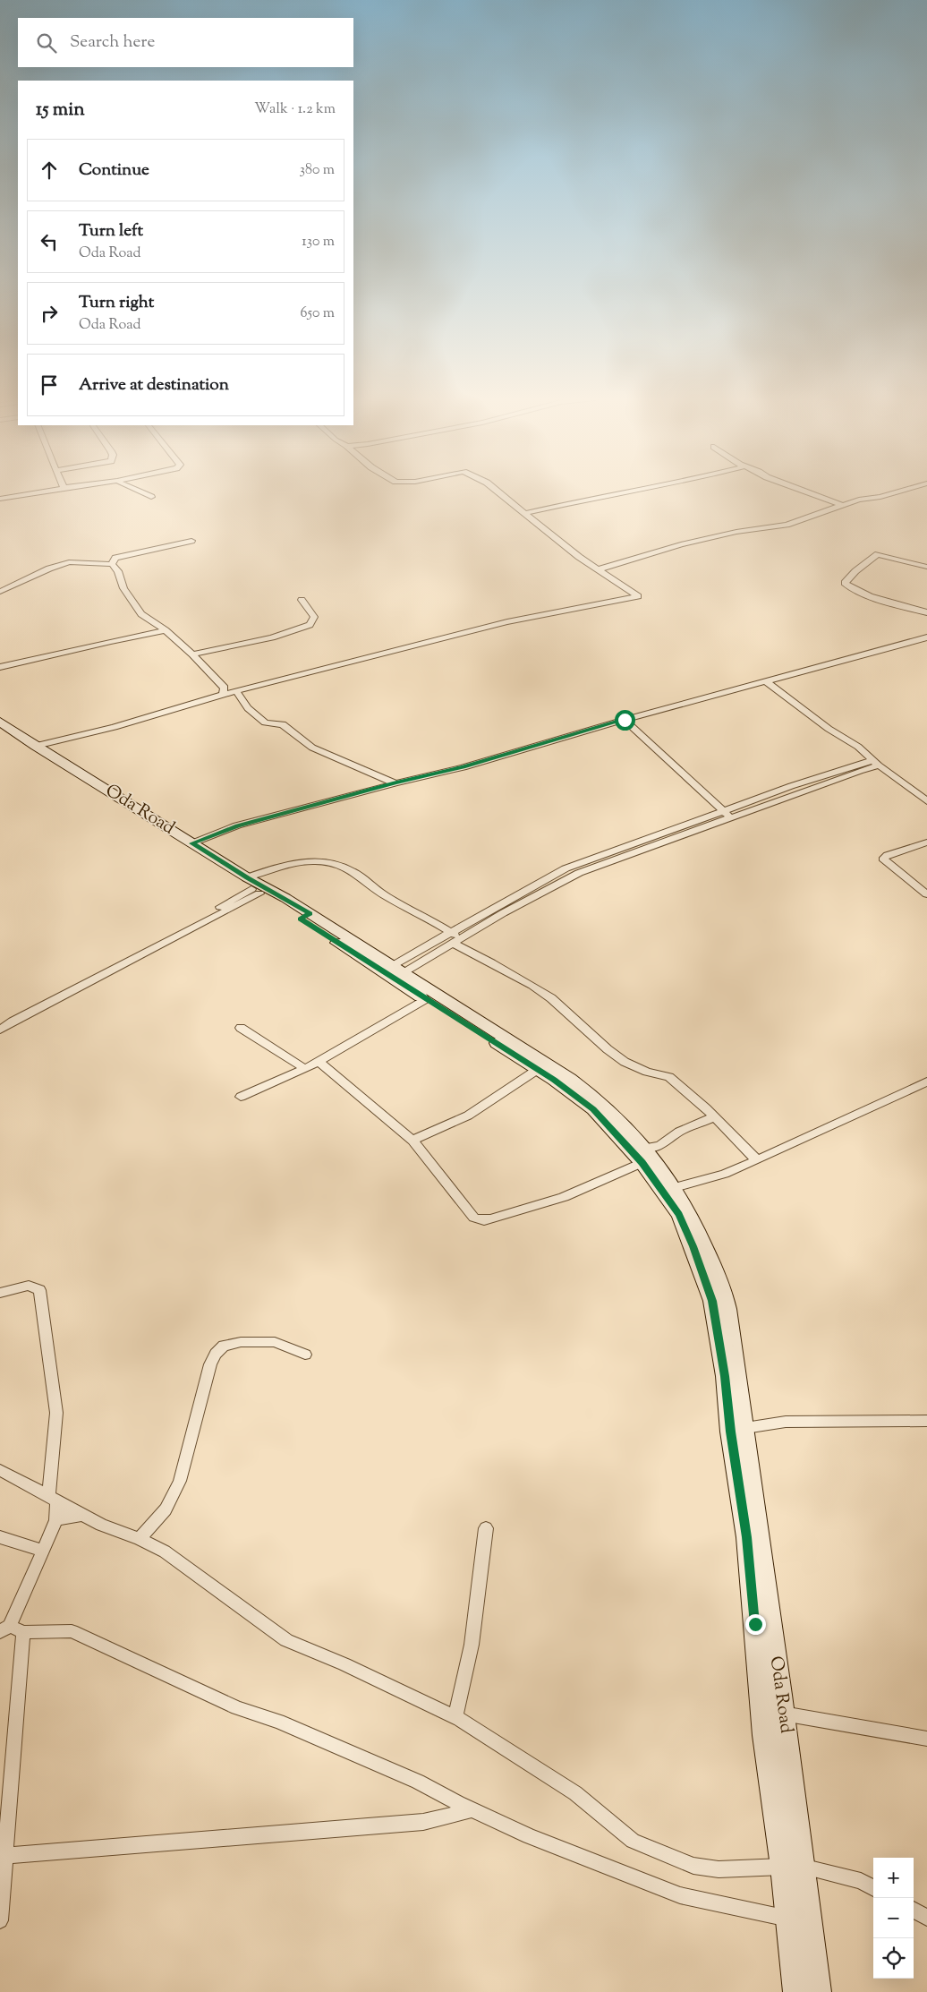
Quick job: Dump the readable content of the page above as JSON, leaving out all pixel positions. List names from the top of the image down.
{
  "streets": {
    "street": ["Oda Road"]
  },
  "page": {
    "search": "Search here",
    "heading": ["15 min", "Walk · 1.2 km"],
    "list": [
      ["Continue", "380 m"],
      ["Turn left", "Oda Road", "130 m"],
      ["Turn right", "Oda Road", "650 m"],
      "Arrive at destination"
    ],
    "map_buttons": ["+", "−"]
  }
}
